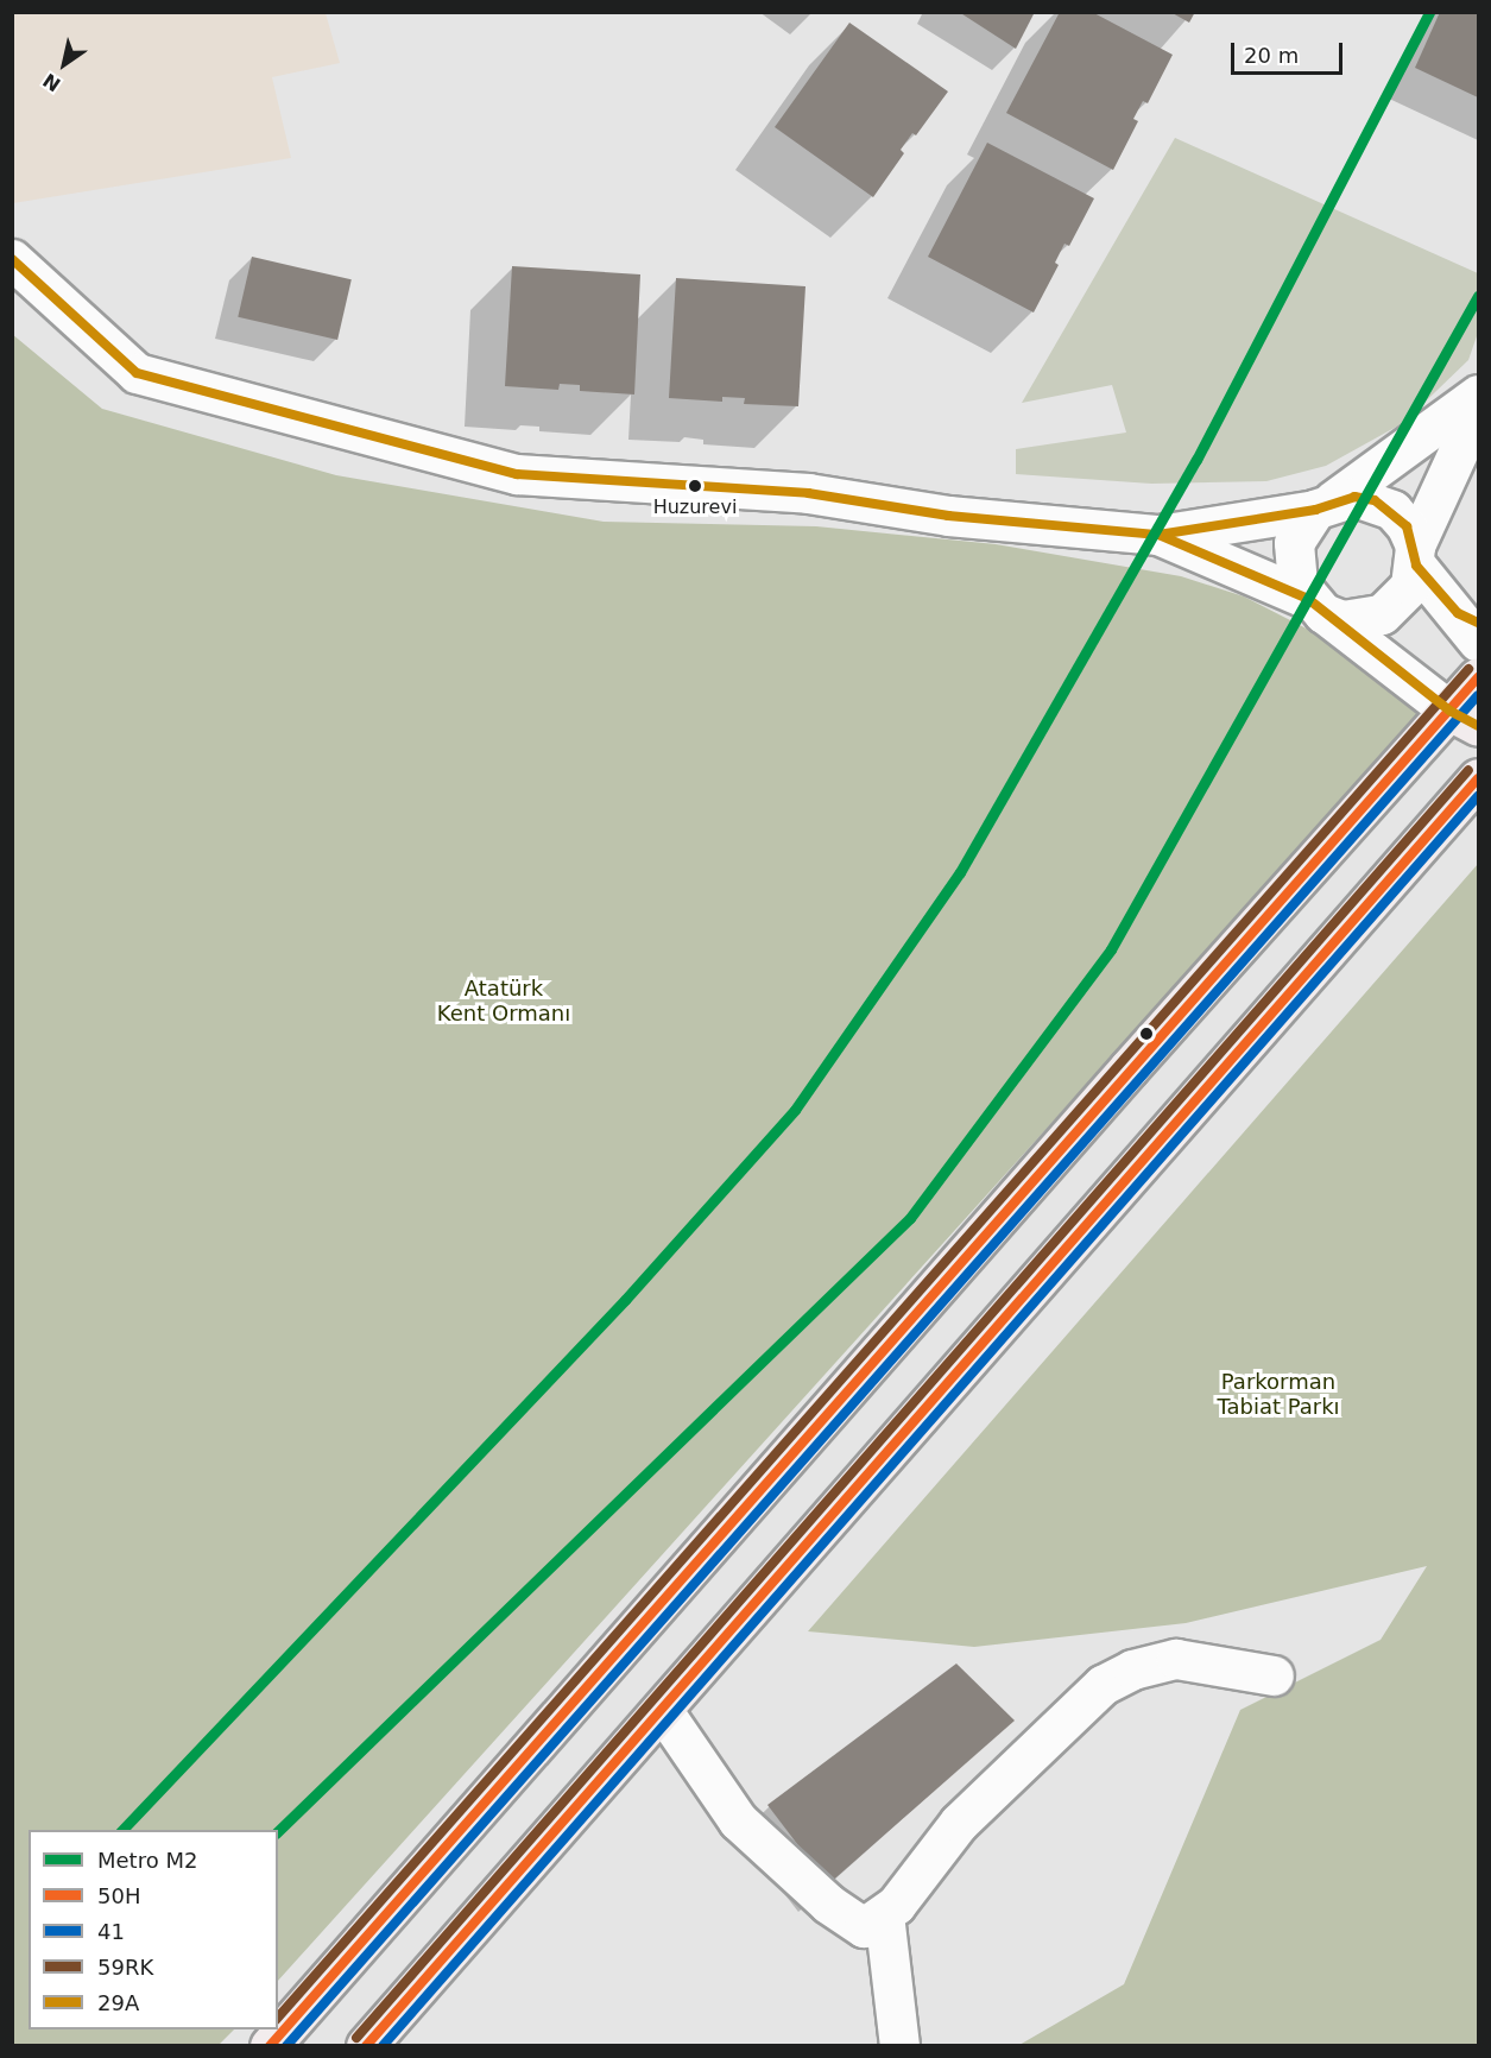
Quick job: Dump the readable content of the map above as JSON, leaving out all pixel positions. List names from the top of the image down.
{
  "parks": ["Atatürk Kent Ormanı", "Parkorman Tabiat Parkı"],
  "places": ["Huzurevi"],
  "lines": [
    "metro line M2",
    "transit line 29A",
    "transit line 59RK",
    "transit line 50H",
    "transit line 41"
  ],
  "legend": [
    "Metro M2",
    "50H",
    "41",
    "59RK",
    "29A"
  ],
  "scale_bar": "20 m",
  "north": "bottom left"
}
